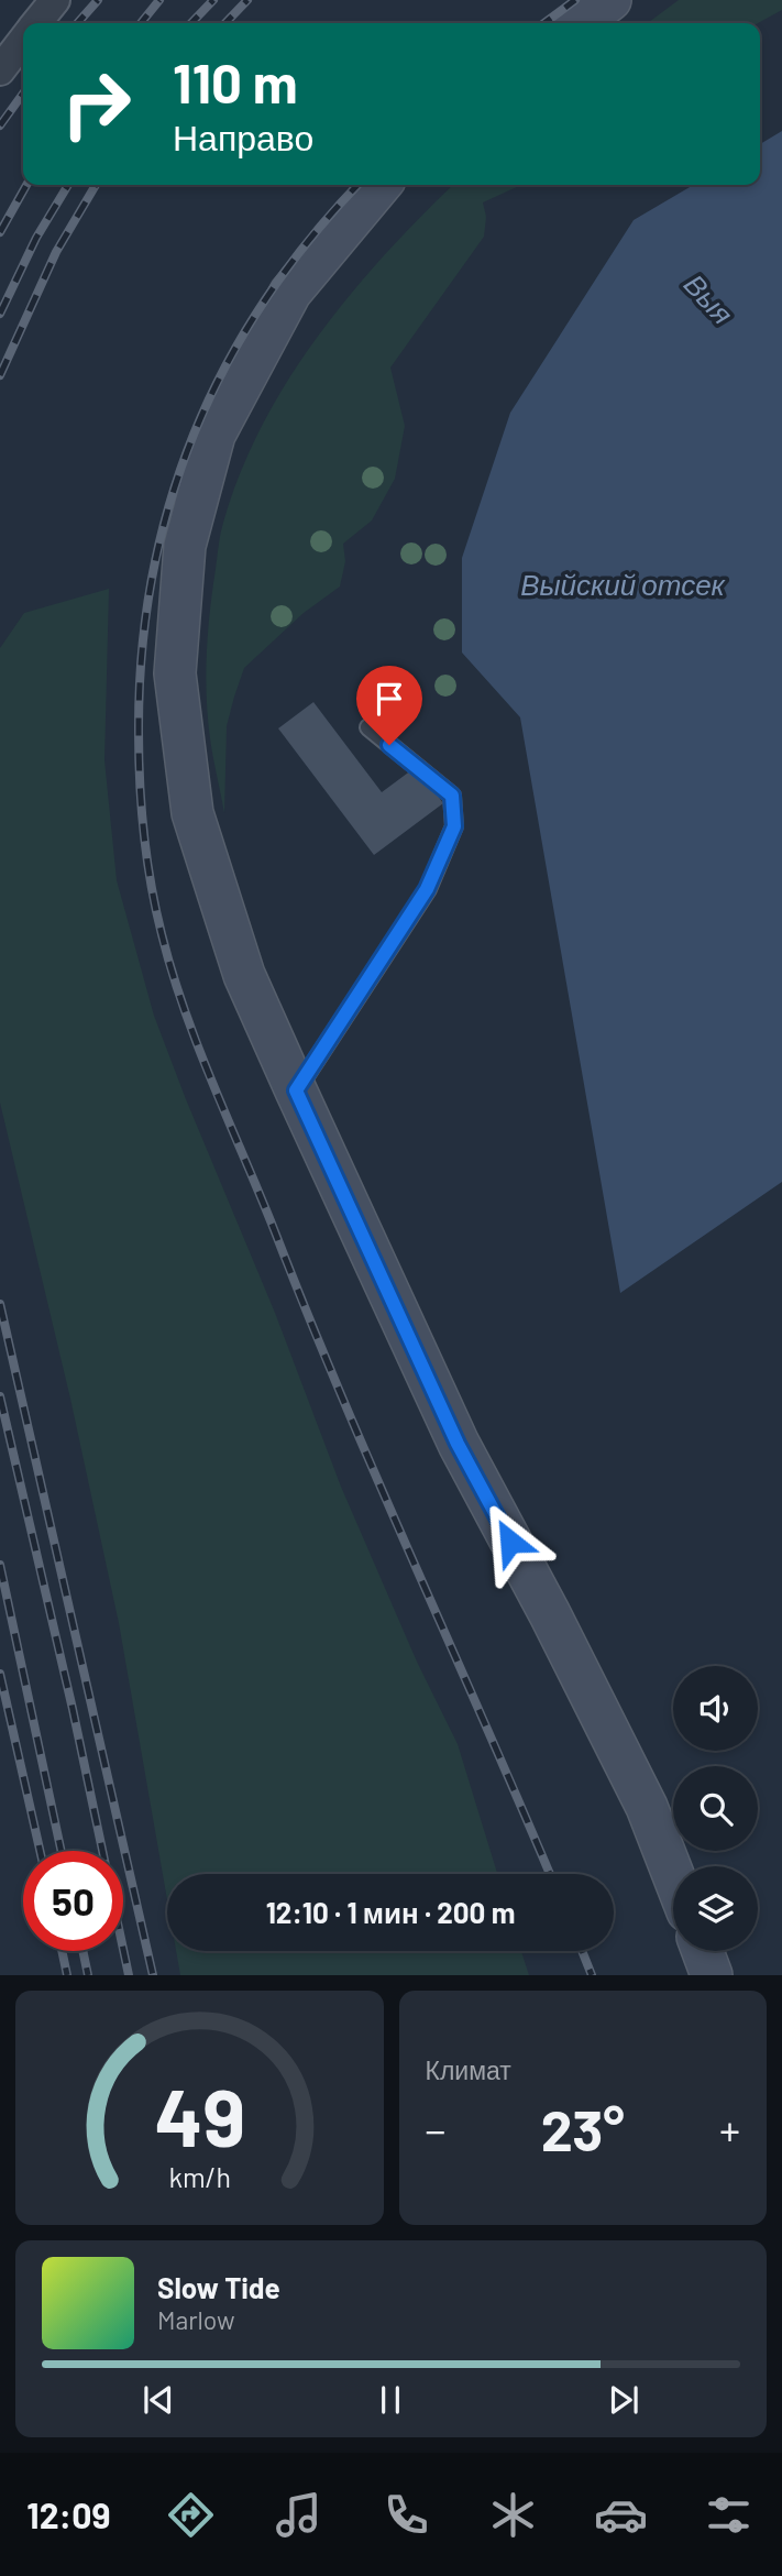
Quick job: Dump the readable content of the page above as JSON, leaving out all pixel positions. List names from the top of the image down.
{
  "water": ["Выя", "Выйский отсек"],
  "page": {
    "turn": ["110 m", "Направо"],
    "limit": "50",
    "trip": "12:10 · 1 мин · 200 m",
    "tile": "Климат",
    "heat": ["−", "23°", "+"],
    "song": ["Slow Tide", "Marlow"],
    "tabs": "12:09",
    "gauge": ["49", "km/h"]
  }
}
